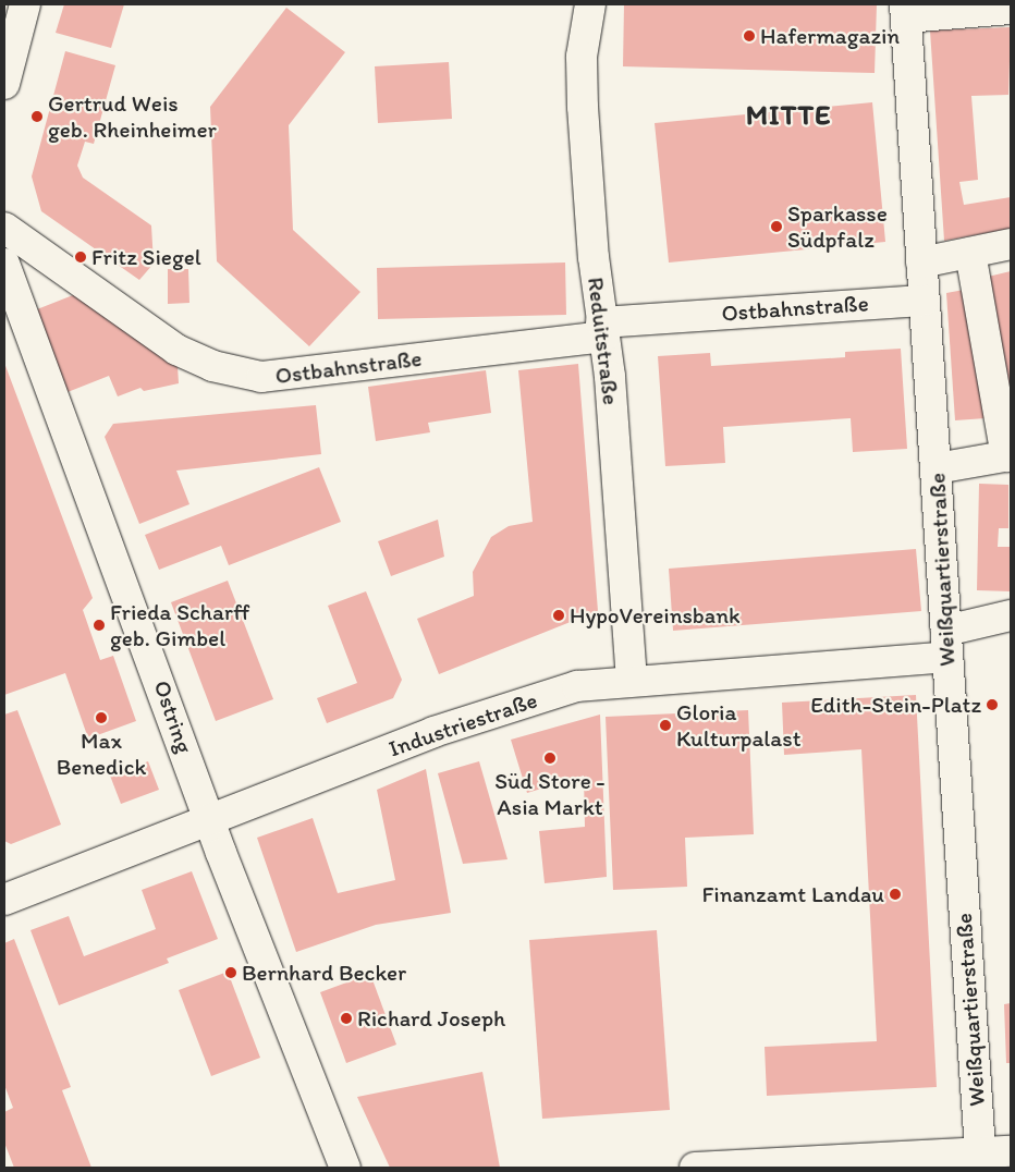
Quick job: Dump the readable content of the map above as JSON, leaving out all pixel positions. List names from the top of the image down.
{
  "streets": {
    "street": [
      "Ostbahnstraße",
      "Reduitstraße",
      "Weißquartierstraße",
      "Ostring",
      "Industriestraße"
    ]
  },
  "crossings": [
    ["Ostbahnstraße", "Reduitstraße"],
    ["Ostbahnstraße", "Weißquartierstraße"],
    ["Reduitstraße", "Industriestraße"],
    ["Weißquartierstraße", "Industriestraße"],
    ["Ostring", "Industriestraße"]
  ],
  "districts": ["MITTE"],
  "places": [
    "Hafermagazin",
    "Gertrud Weis geb. Rheinheimer",
    "Sparkasse Südpfalz",
    "Fritz Siegel",
    "HypoVereinsbank",
    "Frieda Scharff geb. Gimbel",
    "Edith-Stein-Platz",
    "Max Benedick",
    "Gloria Kulturpalast",
    "Süd Store - Asia Markt",
    "Finanzamt Landau",
    "Bernhard Becker",
    "Richard Joseph"
  ]
}
